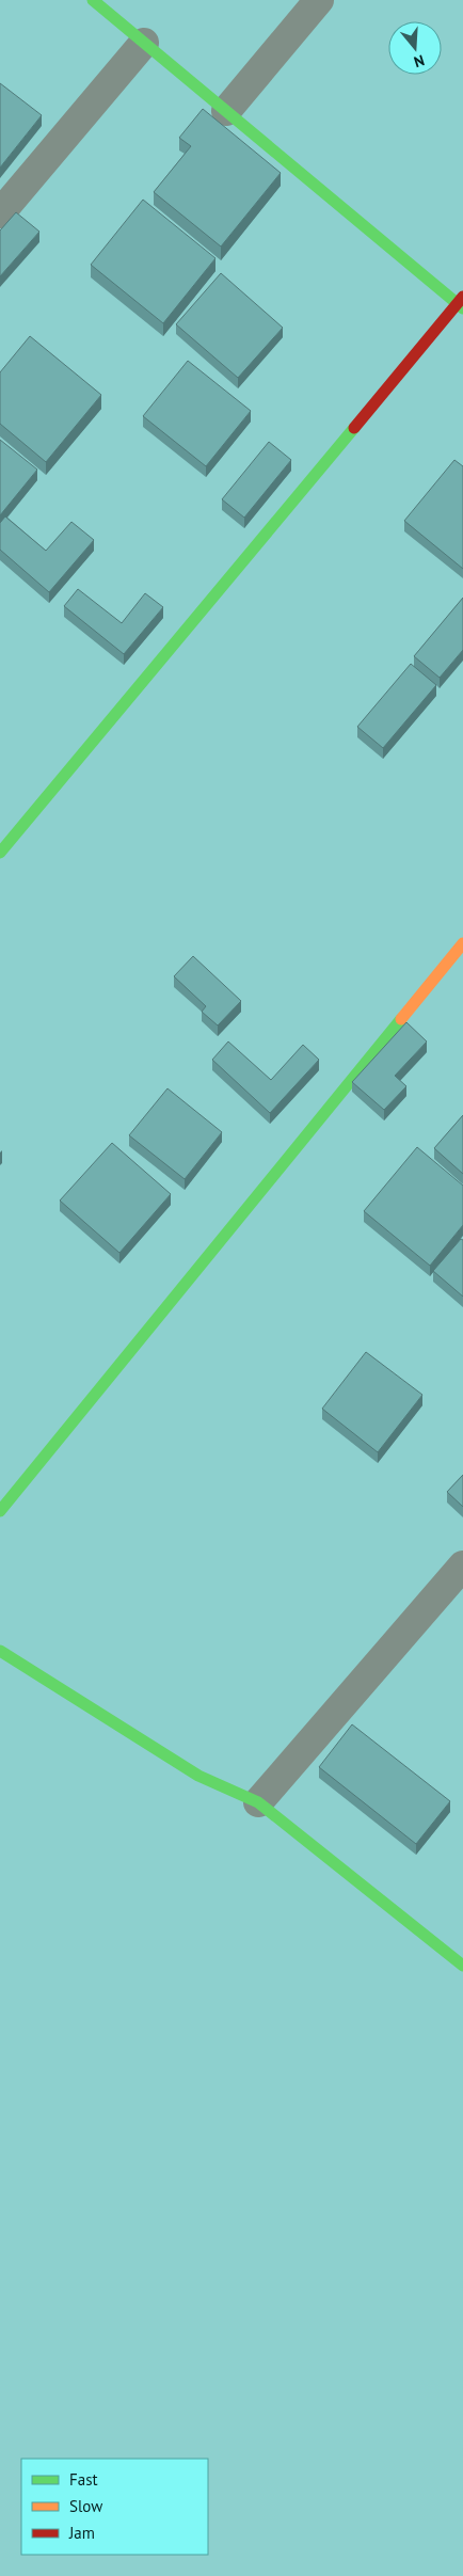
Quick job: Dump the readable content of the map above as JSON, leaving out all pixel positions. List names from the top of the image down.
{
  "legend": ["Fast", "Slow", "Jam"],
  "north": "bottom"
}
